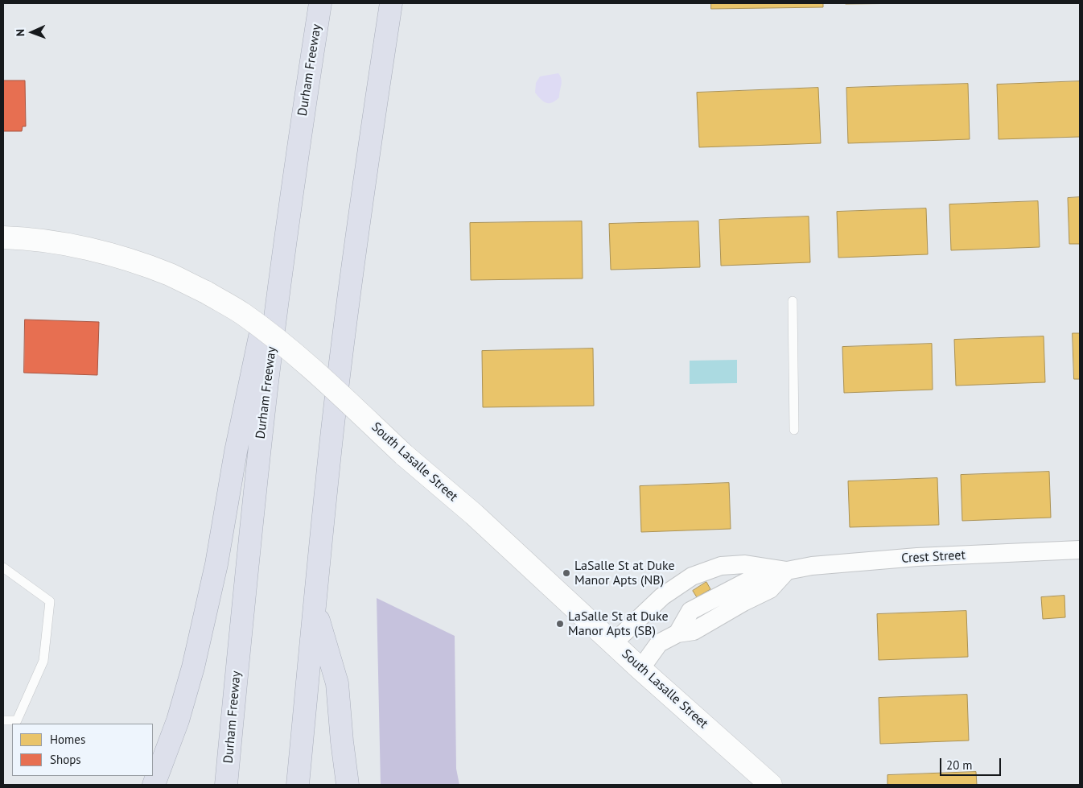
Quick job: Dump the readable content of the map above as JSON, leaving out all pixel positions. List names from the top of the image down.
{
  "streets": {
    "highway": ["Durham Freeway"],
    "street": ["South Lasalle Street", "Crest Street"]
  },
  "crossings": [
    ["South Lasalle Street", "Crest Street"]
  ],
  "places": ["LaSalle St at Duke Manor Apts (NB)", "LaSalle St at Duke Manor Apts (SB)"],
  "legend": ["Homes", "Shops"],
  "scale_bar": "20 m",
  "north": "left"
}
